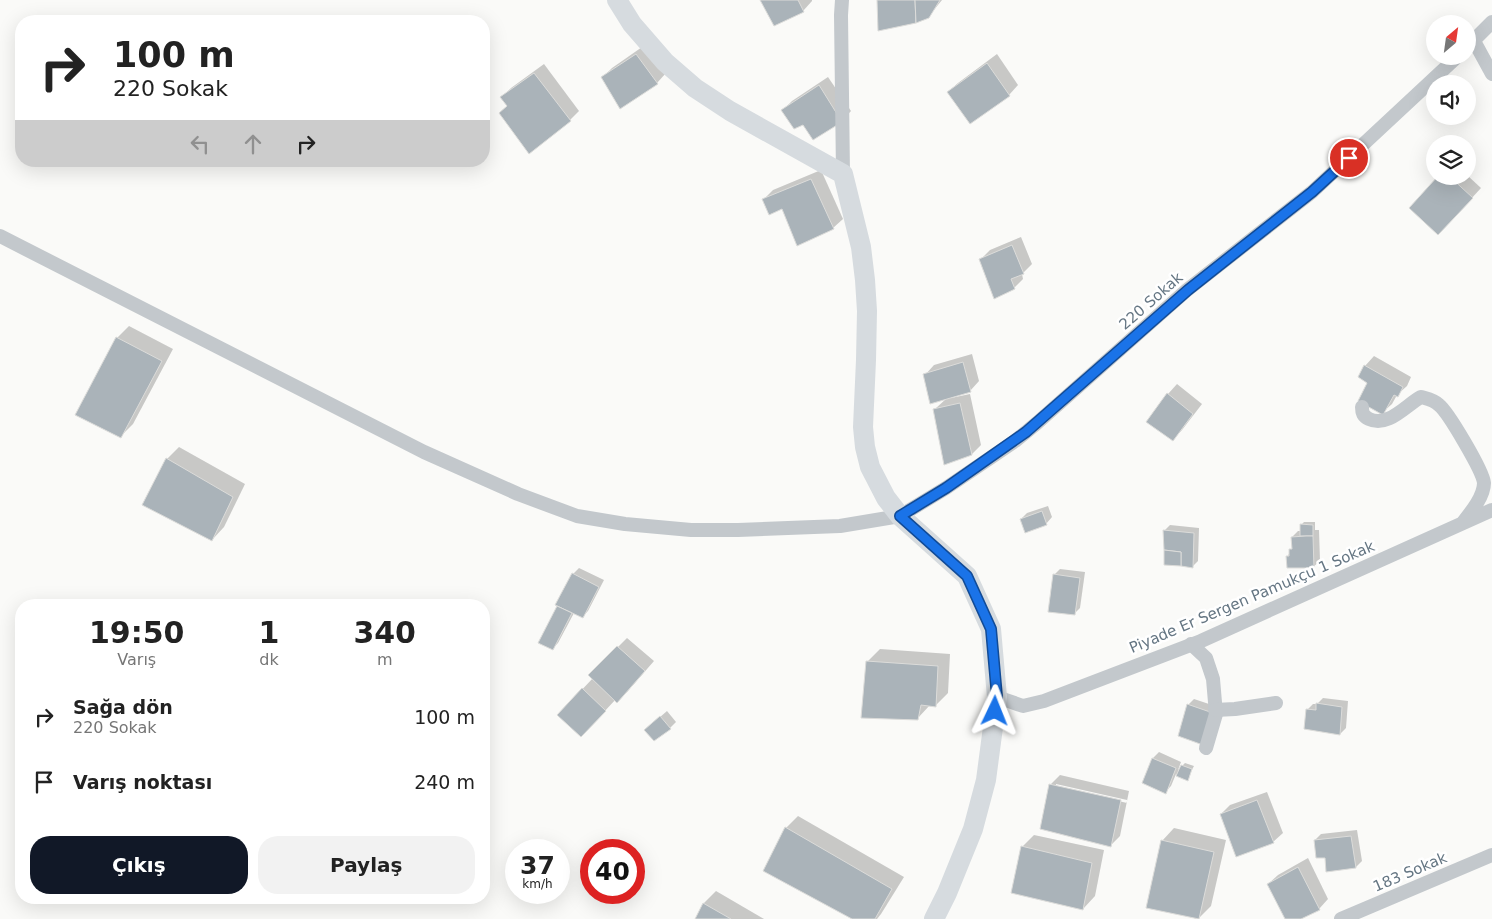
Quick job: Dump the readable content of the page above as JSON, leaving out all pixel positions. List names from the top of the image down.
{
  "streets": {
    "street": ["220 Sokak", "Piyade Er Sergen Pamukçu 1 Sokak", "183 Sokak"]
  },
  "north": "top right",
  "page": {
    "turn": ["100 m", "220 Sokak"],
    "eta": [
      "19:50",
      "Varış",
      "1",
      "dk",
      "340",
      "m"
    ],
    "list": [
      {
        "name": "Sağa dön",
        "note": "220 Sokak",
        "value": "100 m"
      },
      {
        "name": "Varış noktası",
        "value": "240 m"
      }
    ],
    "buttons": ["Çıkış", "Paylaş"],
    "speed": "37 km/h",
    "limit": "40"
  }
}
